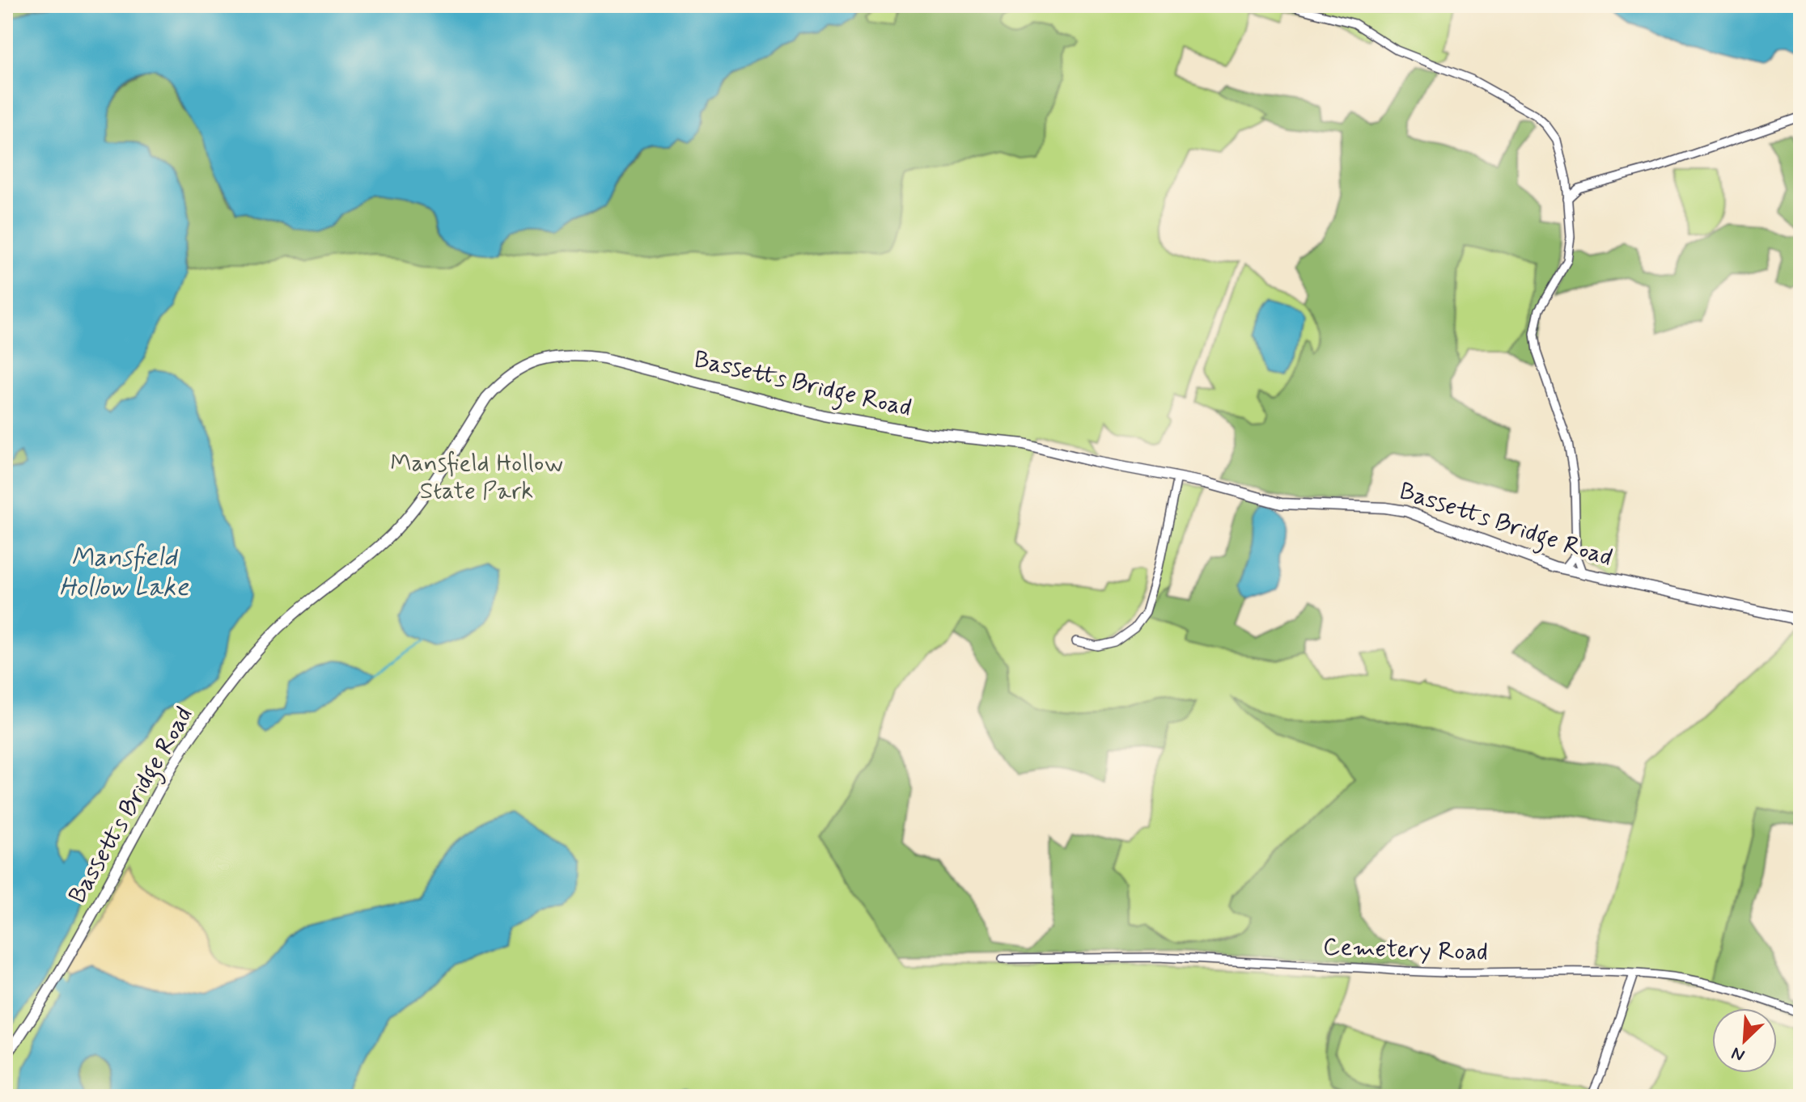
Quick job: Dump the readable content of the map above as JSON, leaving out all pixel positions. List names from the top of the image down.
{
  "streets": {
    "street": ["Bassetts Bridge Road", "Cemetery Road"]
  },
  "water": ["Mansfield Hollow Lake"],
  "parks": ["Mansfield Hollow State Park"],
  "north": "bottom left"
}
